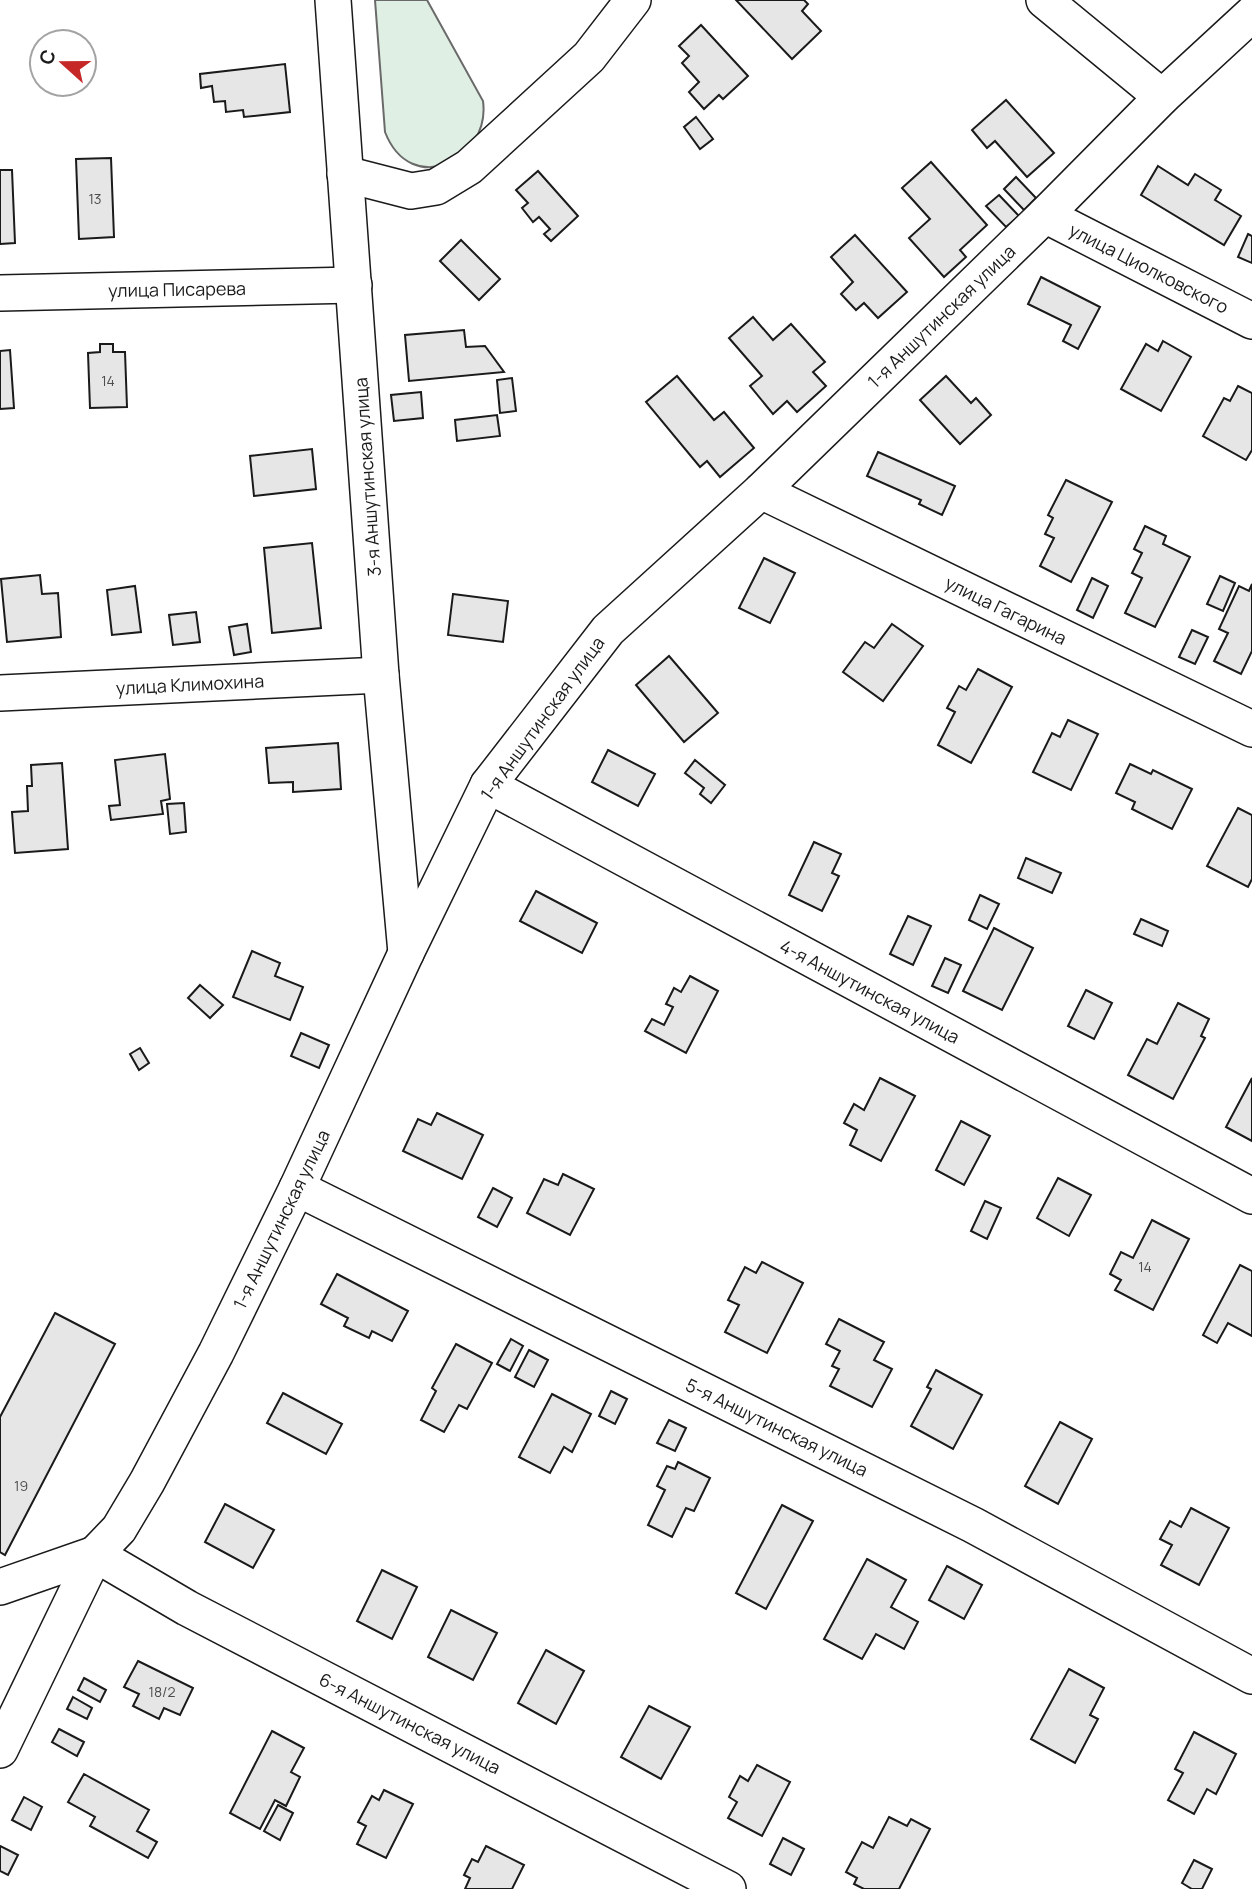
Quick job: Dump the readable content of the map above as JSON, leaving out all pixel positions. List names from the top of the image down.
{
  "streets": {
    "street": [
      "улица Циолковского",
      "улица Писарева",
      "1-я Аншутинская улица",
      "3-я Аншутинская улица",
      "улица Гагарина",
      "улица Климохина",
      "4-я Аншутинская улица",
      "5-я Аншутинская улица",
      "6-я Аншутинская улица"
    ]
  },
  "crossings": [
    ["улица Циолковского", "1-я Аншутинская улица"],
    ["улица Писарева", "3-я Аншутинская улица"],
    ["1-я Аншутинская улица", "3-я Аншутинская улица"],
    ["1-я Аншутинская улица", "улица Гагарина"],
    ["1-я Аншутинская улица", "4-я Аншутинская улица"],
    ["1-я Аншутинская улица", "5-я Аншутинская улица"],
    ["1-я Аншутинская улица", "6-я Аншутинская улица"],
    ["3-я Аншутинская улица", "улица Климохина"]
  ],
  "house_numbers": [
    "13",
    "14",
    "14",
    "19",
    "18/2"
  ],
  "north": "left"
}
